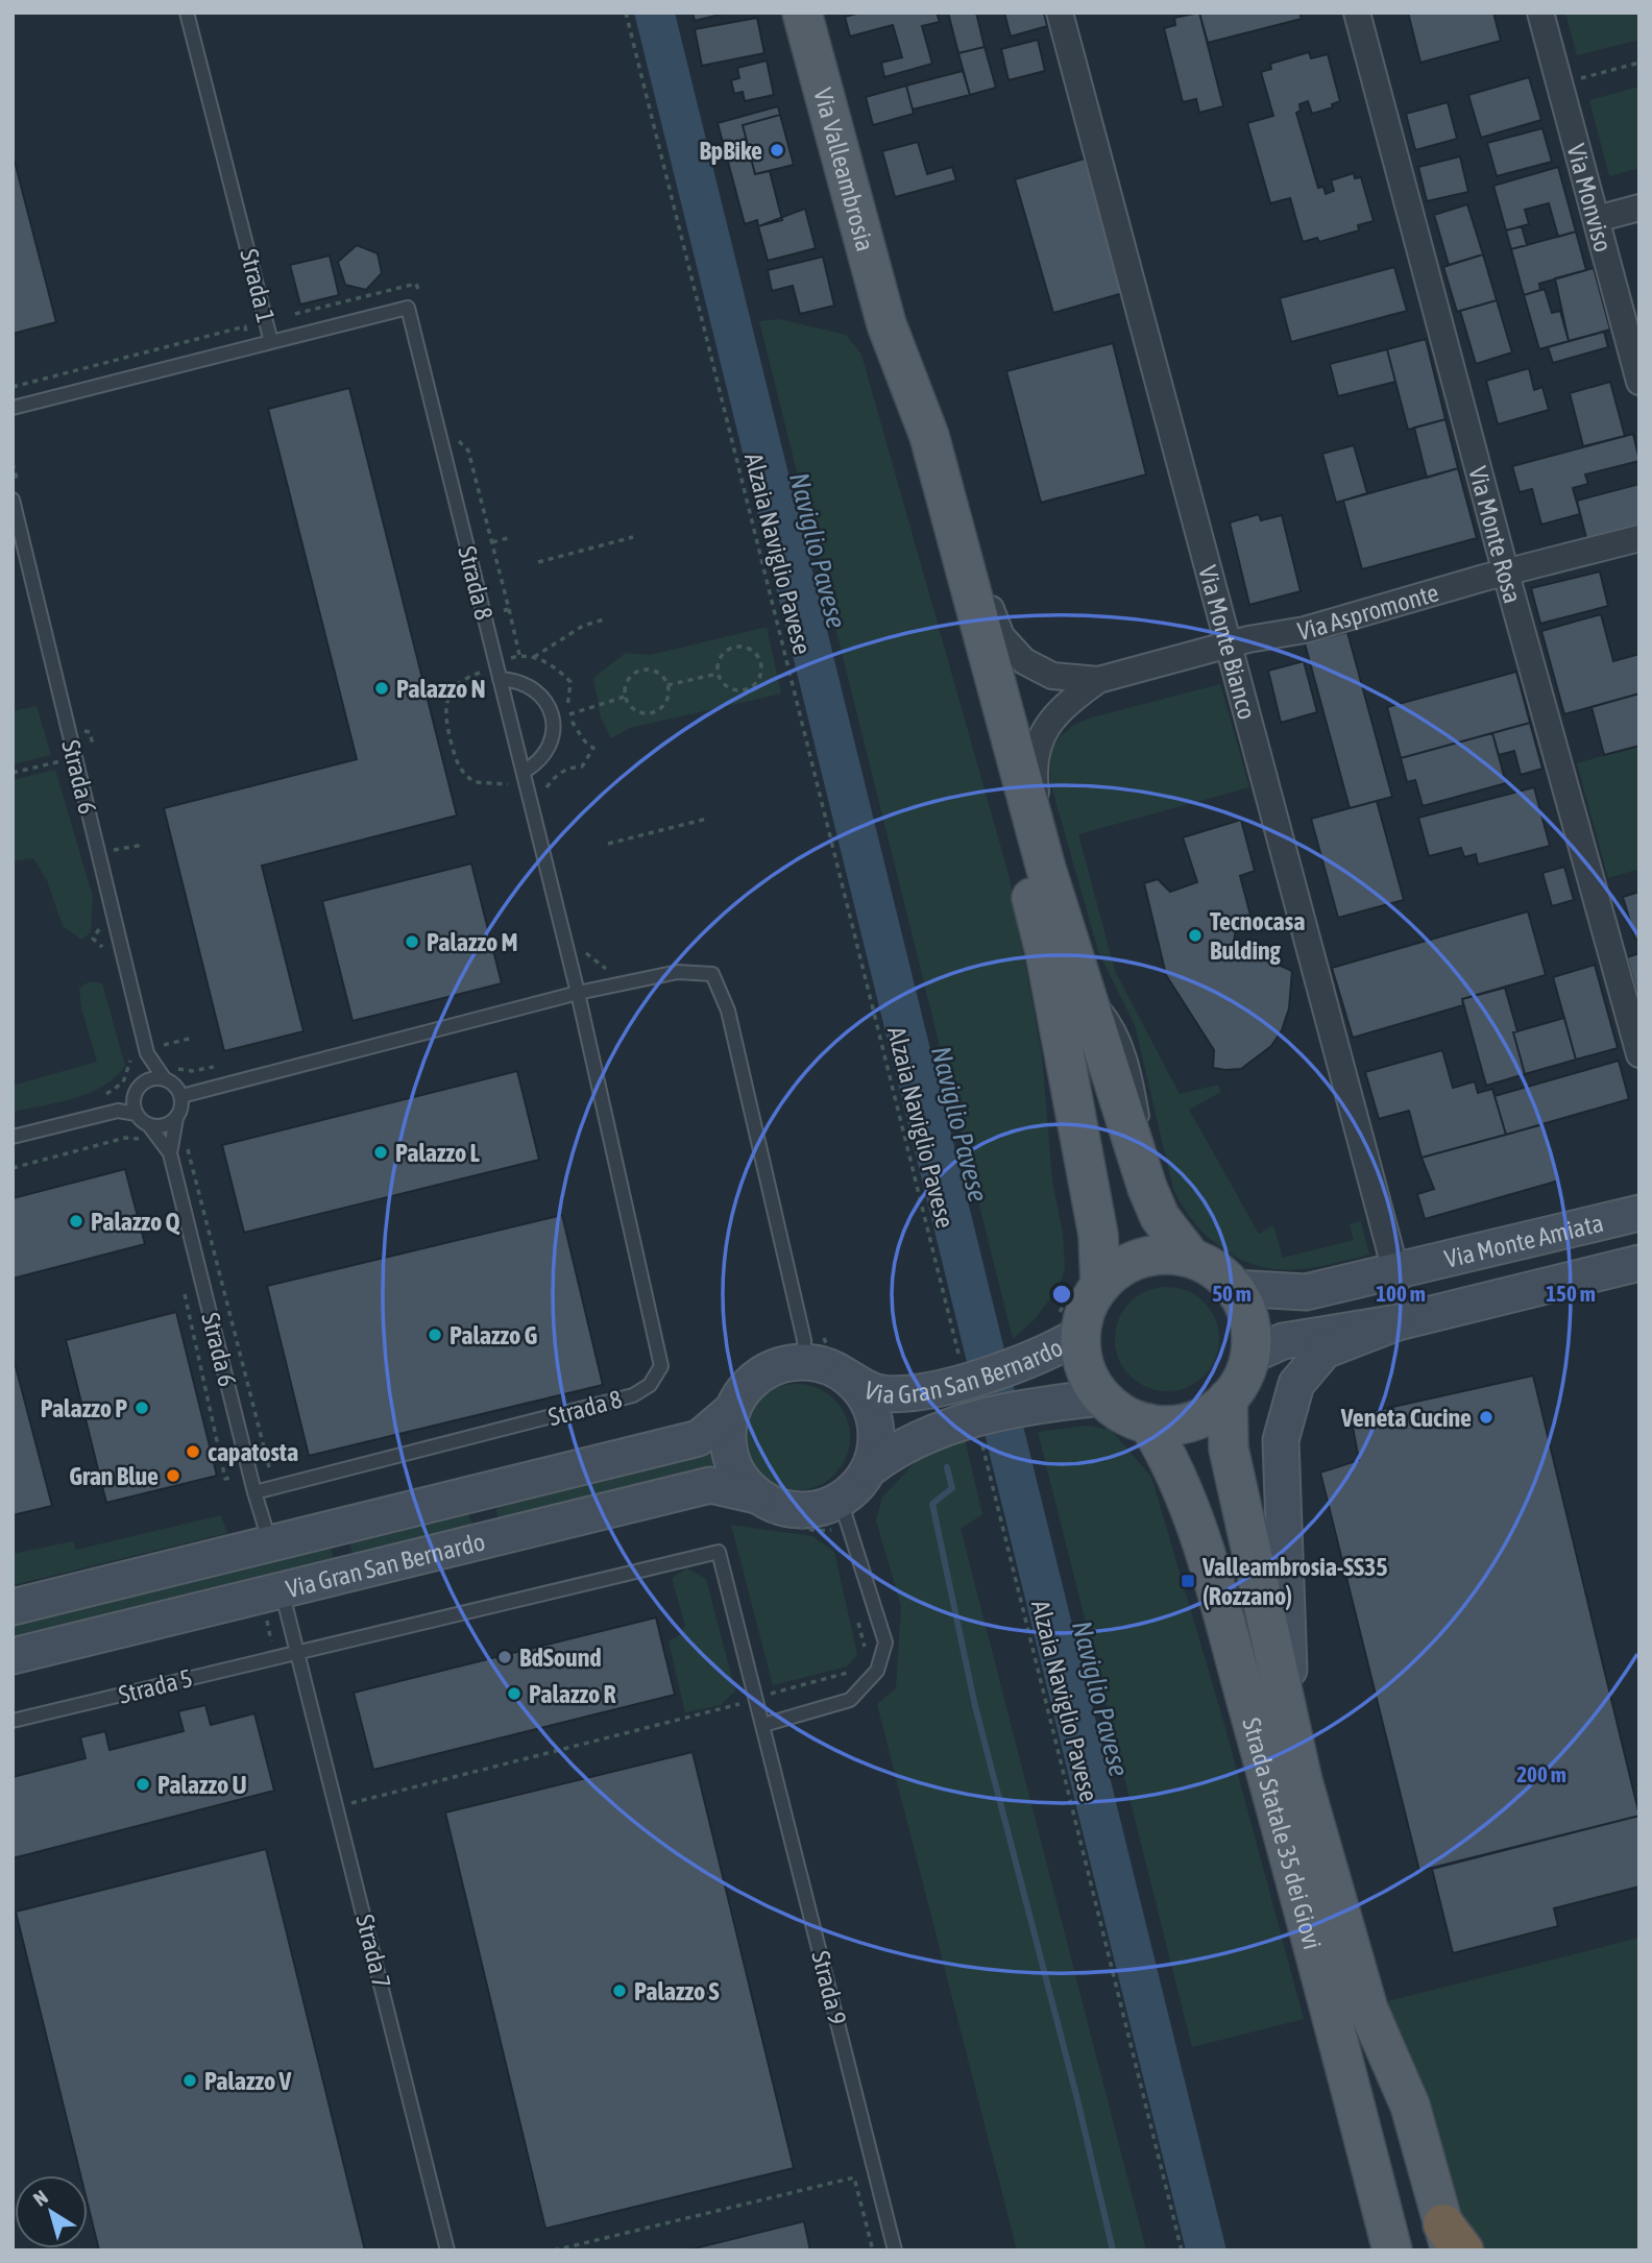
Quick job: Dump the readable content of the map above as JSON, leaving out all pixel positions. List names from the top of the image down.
{
  "streets": {
    "main road": [
      "Via Valleambrosia",
      "Via Monte Amiata",
      "Via Gran San Bernardo",
      "Strada Statale 35 dei Giovi"
    ],
    "street": [
      "Via Monviso",
      "Via Monte Rosa",
      "Via Aspromonte",
      "Via Monte Bianco"
    ],
    "lane": [
      "Strada 1",
      "Strada 8",
      "Strada 6",
      "Strada 5",
      "Strada 7",
      "Strada 9"
    ],
    "path": ["Alzaia Naviglio Pavese"]
  },
  "crossings": [
    ["Strada 1", "Strada 8"],
    ["Via Monte Rosa", "Via Aspromonte"],
    ["Alzaia Naviglio Pavese", "Via Gran San Bernardo"],
    ["Strada 8", "Strada 6"],
    ["Via Aspromonte", "Via Monte Bianco"],
    ["Via Monte Bianco", "Via Monte Amiata"],
    ["Strada 6", "Via Gran San Bernardo"],
    ["Via Monte Amiata", "Via Gran San Bernardo"],
    ["Via Monte Amiata", "Strada Statale 35 dei Giovi"],
    ["Via Gran San Bernardo", "Strada Statale 35 dei Giovi"],
    ["Via Gran San Bernardo", "Strada 7"],
    ["Strada 5", "Strada 7"],
    ["Strada 5", "Strada 9"],
    ["Strada 7", "Strada 9"]
  ],
  "water": ["Naviglio Pavese"],
  "places": {
    "other": [
      "BpBike",
      "Palazzo N",
      "Tecnocasa Bulding",
      "Palazzo M",
      "Palazzo L",
      "Palazzo Q",
      "Palazzo G",
      "Palazzo P",
      "Veneta Cucine",
      "capatosta",
      "Gran Blue",
      "BdSound",
      "Palazzo R",
      "Palazzo U",
      "Palazzo S",
      "Palazzo V"
    ],
    "transit": ["Valleambrosia-SS35 (Rozzano)"]
  },
  "north": "top left",
  "rings": [
    "50 m",
    "100 m",
    "150 m",
    "200 m"
  ]
}
